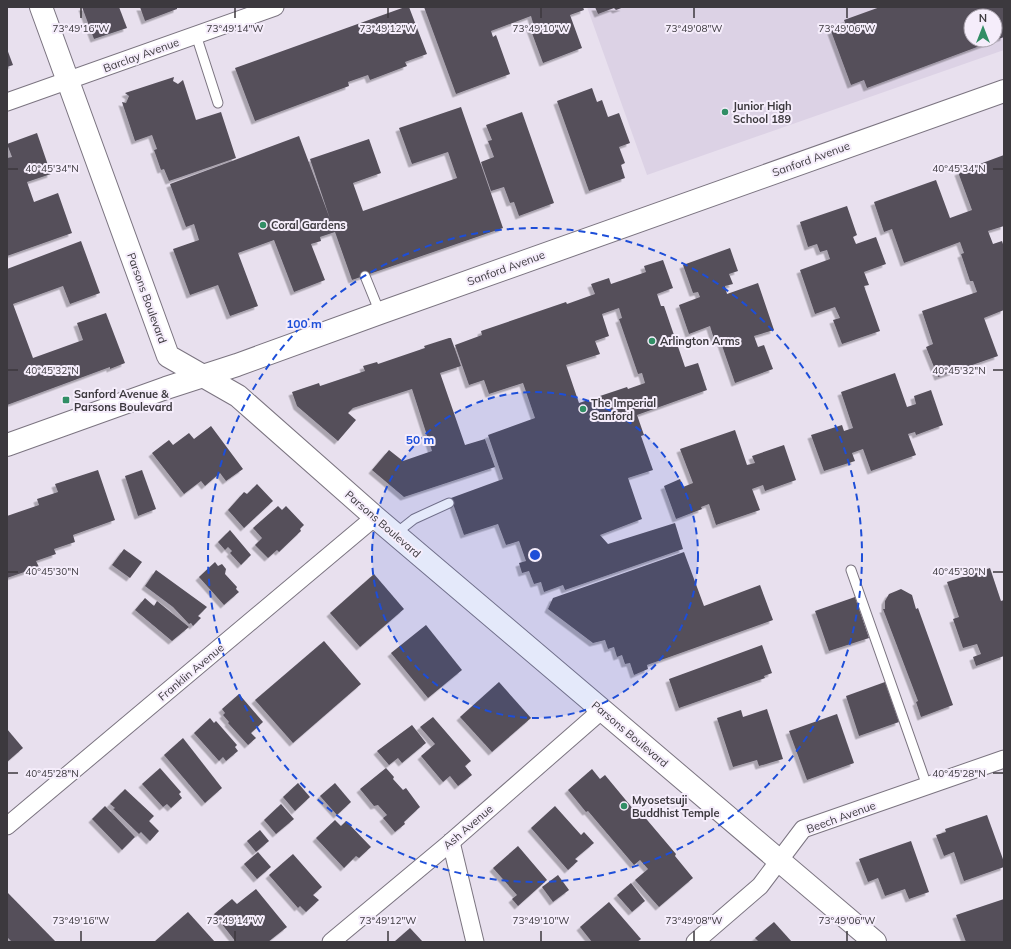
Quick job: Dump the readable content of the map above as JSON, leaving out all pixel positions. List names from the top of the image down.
{
  "streets": {
    "street": [
      "Barclay Avenue",
      "Sanford Avenue",
      "Parsons Boulevard",
      "Franklin Avenue",
      "Beech Avenue",
      "Ash Avenue"
    ]
  },
  "crossings": [
    ["Barclay Avenue", "Parsons Boulevard"],
    ["Sanford Avenue", "Parsons Boulevard"],
    ["Parsons Boulevard", "Franklin Avenue"],
    ["Parsons Boulevard", "Beech Avenue"],
    ["Parsons Boulevard", "Ash Avenue"]
  ],
  "places": {
    "other": [
      "Junior High School 189",
      "Coral Gardens",
      "Arlington Arms",
      "The Imperial Sanford",
      "Myosetsuji Buddhist Temple"
    ],
    "transit": ["Sanford Avenue & Parsons Boulevard"]
  },
  "north": "top",
  "coordinates": [
    "73°49'16\"W",
    "73°49'14\"W",
    "73°49'12\"W",
    "73°49'10\"W",
    "73°49'08\"W",
    "73°49'06\"W",
    "40°45'34\"N",
    "40°45'32\"N",
    "40°45'30\"N",
    "40°45'28\"N"
  ],
  "rings": ["100 m", "50 m"]
}
